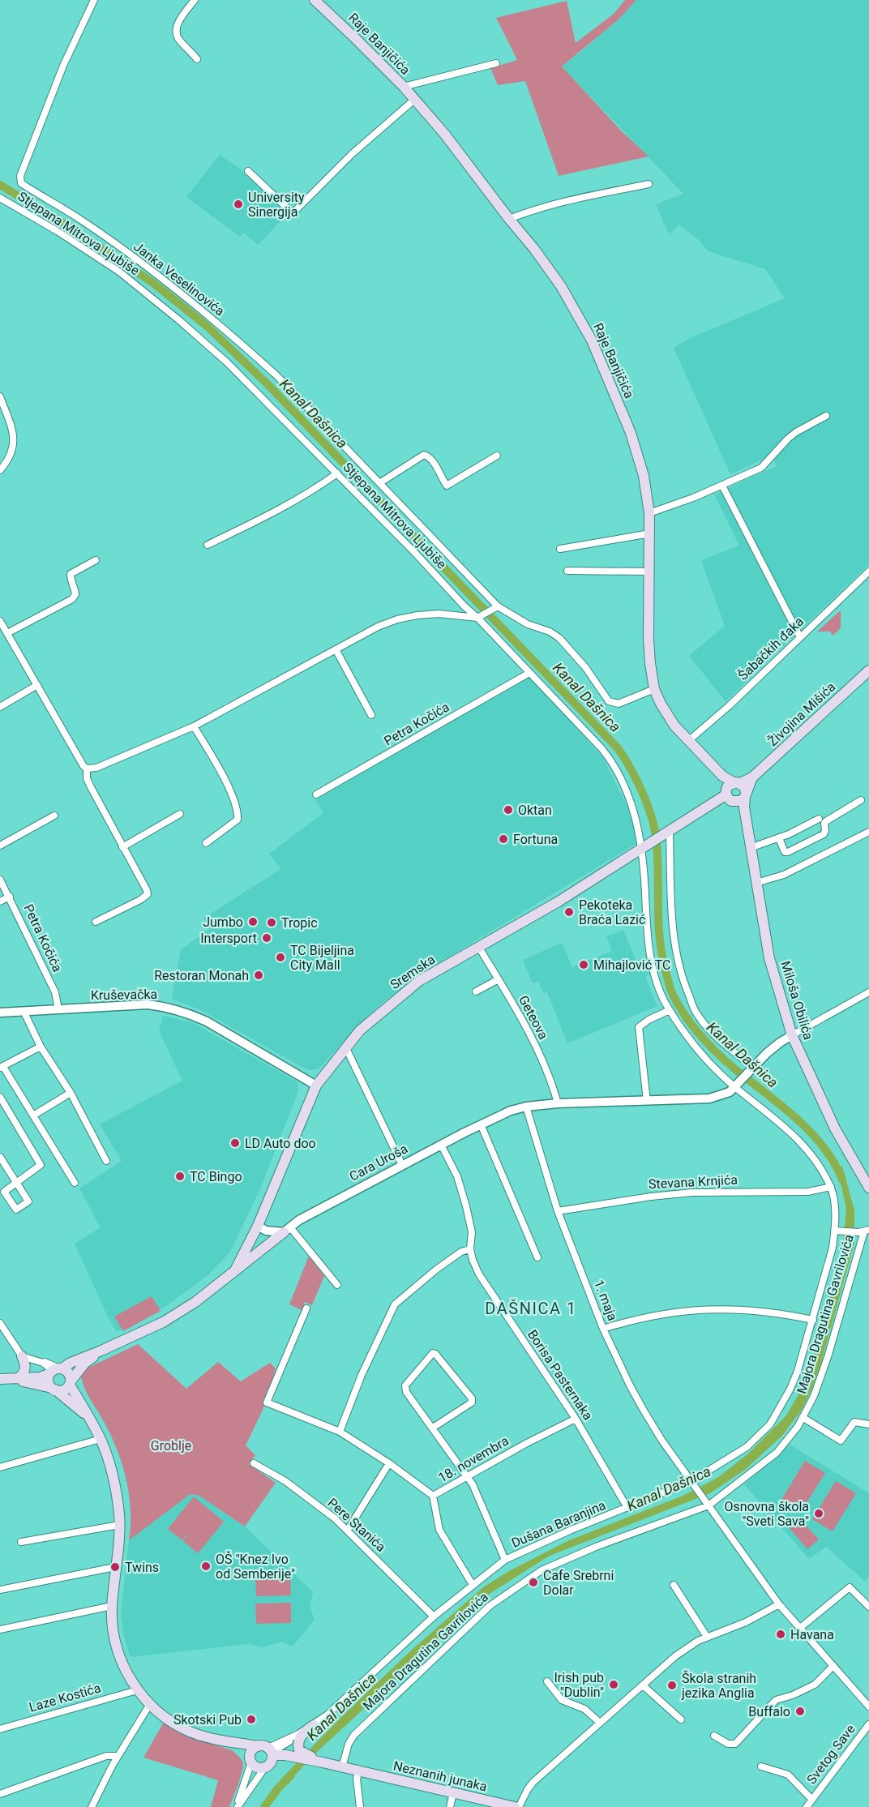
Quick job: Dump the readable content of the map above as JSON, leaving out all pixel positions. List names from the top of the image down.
{
  "streets": {
    "main road": [
      "Raje Banjičića",
      "Živojina Mišića",
      "Sremska",
      "Miloša Obilića",
      "Neznanih junaka"
    ],
    "street": [
      "Stjepana Mitrova Ljubiše",
      "Janka Veselinovića",
      "Šabačkih đaka",
      "Petra Kočića",
      "Kruševačka",
      "Geteova",
      "Cara Uroša",
      "Stevana Krnjića",
      "1. maja",
      "Majora Dragutina Gavrilovića",
      "Borisa Pasternaka",
      "18. novembra",
      "Dušana Baranjina",
      "Pere Stanića",
      "Laze Kostića",
      "Svetog Save"
    ]
  },
  "crossings": [
    ["Raje Banjičića", "Šabačkih đaka"],
    ["Raje Banjičića", "Sremska"],
    ["Raje Banjičića", "Miloša Obilića"],
    ["Stjepana Mitrova Ljubiše", "Petra Kočića"],
    ["Stjepana Mitrova Ljubiše", "Sremska"],
    ["Stjepana Mitrova Ljubiše", "Dušana Baranjina"],
    ["Živojina Mišića", "Miloša Obilića"],
    ["Petra Kočića", "Kruševačka"],
    ["Sremska", "Kruševačka"],
    ["Sremska", "Miloša Obilića"],
    ["Sremska", "Geteova"],
    ["Miloša Obilića", "Cara Uroša"],
    ["Geteova", "Cara Uroša"],
    ["Cara Uroša", "1. maja"],
    ["Cara Uroša", "Borisa Pasternaka"],
    ["Cara Uroša", "Dušana Baranjina"],
    ["Stevana Krnjića", "1. maja"],
    ["Stevana Krnjića", "Dušana Baranjina"],
    ["1. maja", "Majora Dragutina Gavrilovića"],
    ["1. maja", "Dušana Baranjina"],
    ["Majora Dragutina Gavrilovića", "Neznanih junaka"],
    ["Borisa Pasternaka", "18. novembra"],
    ["Borisa Pasternaka", "Dušana Baranjina"],
    ["Dušana Baranjina", "Pere Stanića"]
  ],
  "districts": ["DAŠNICA 1"],
  "water": ["Kanal Dašnica"],
  "parks": ["Groblje"],
  "places": [
    "University Sinergija",
    "Oktan",
    "Fortuna",
    "Pekoteka Braća Lazić",
    "Jumbo",
    "Tropic",
    "Intersport",
    "TC Bijeljina City Mall",
    "Mihajlović TC",
    "Restoran Monah",
    "LD Auto doo",
    "TC Bingo",
    "Osnovna škola \"Sveti Sava\"",
    "OŠ \"Knez Ivo od Semberije\"",
    "Twins",
    "Cafe Srebrni Dolar",
    "Havana",
    "Irish pub \"Dublin\"",
    "Škola stranih jezika Anglia",
    "Buffalo",
    "Skotski Pub"
  ]
}
